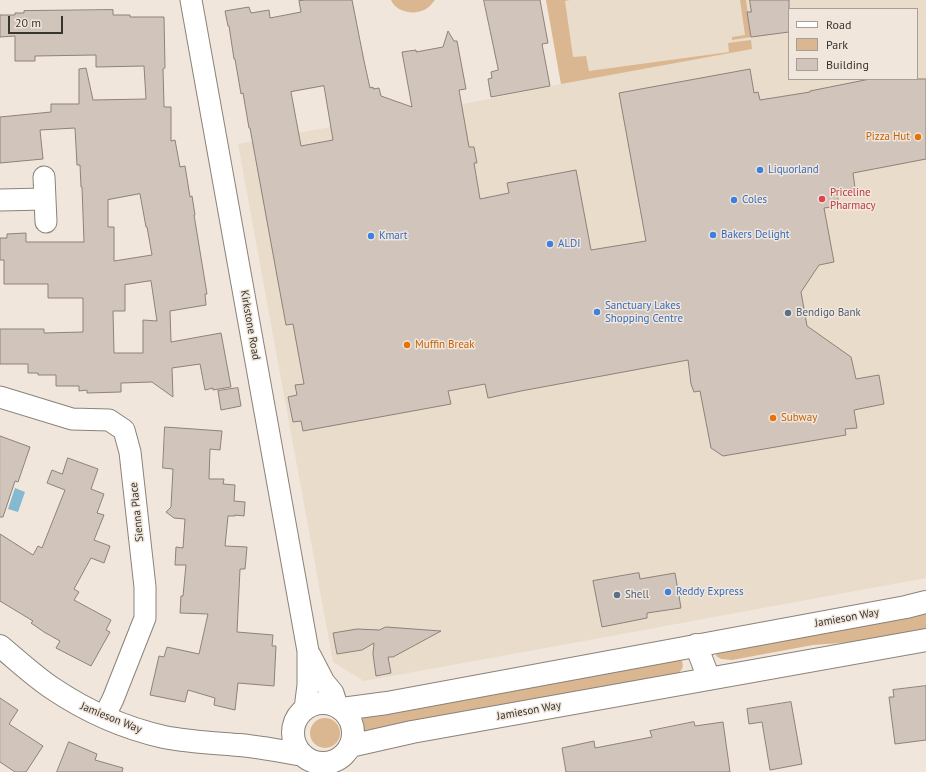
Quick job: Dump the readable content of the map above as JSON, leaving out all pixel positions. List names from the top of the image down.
{
  "streets": {
    "street": ["Kirkstone Road", "Sienna Place", "Jamieson Way"]
  },
  "crossings": [
    ["Kirkstone Road", "Jamieson Way"],
    ["Sienna Place", "Jamieson Way"]
  ],
  "places": [
    "Pizza Hut",
    "Liquorland",
    "Priceline Pharmacy",
    "Coles",
    "Bakers Delight",
    "Kmart",
    "ALDI",
    "Sanctuary Lakes Shopping Centre",
    "Bendigo Bank",
    "Muffin Break",
    "Subway",
    "Reddy Express",
    "Shell"
  ],
  "legend": ["Road", "Park", "Building"],
  "scale_bar": "20 m"
}
